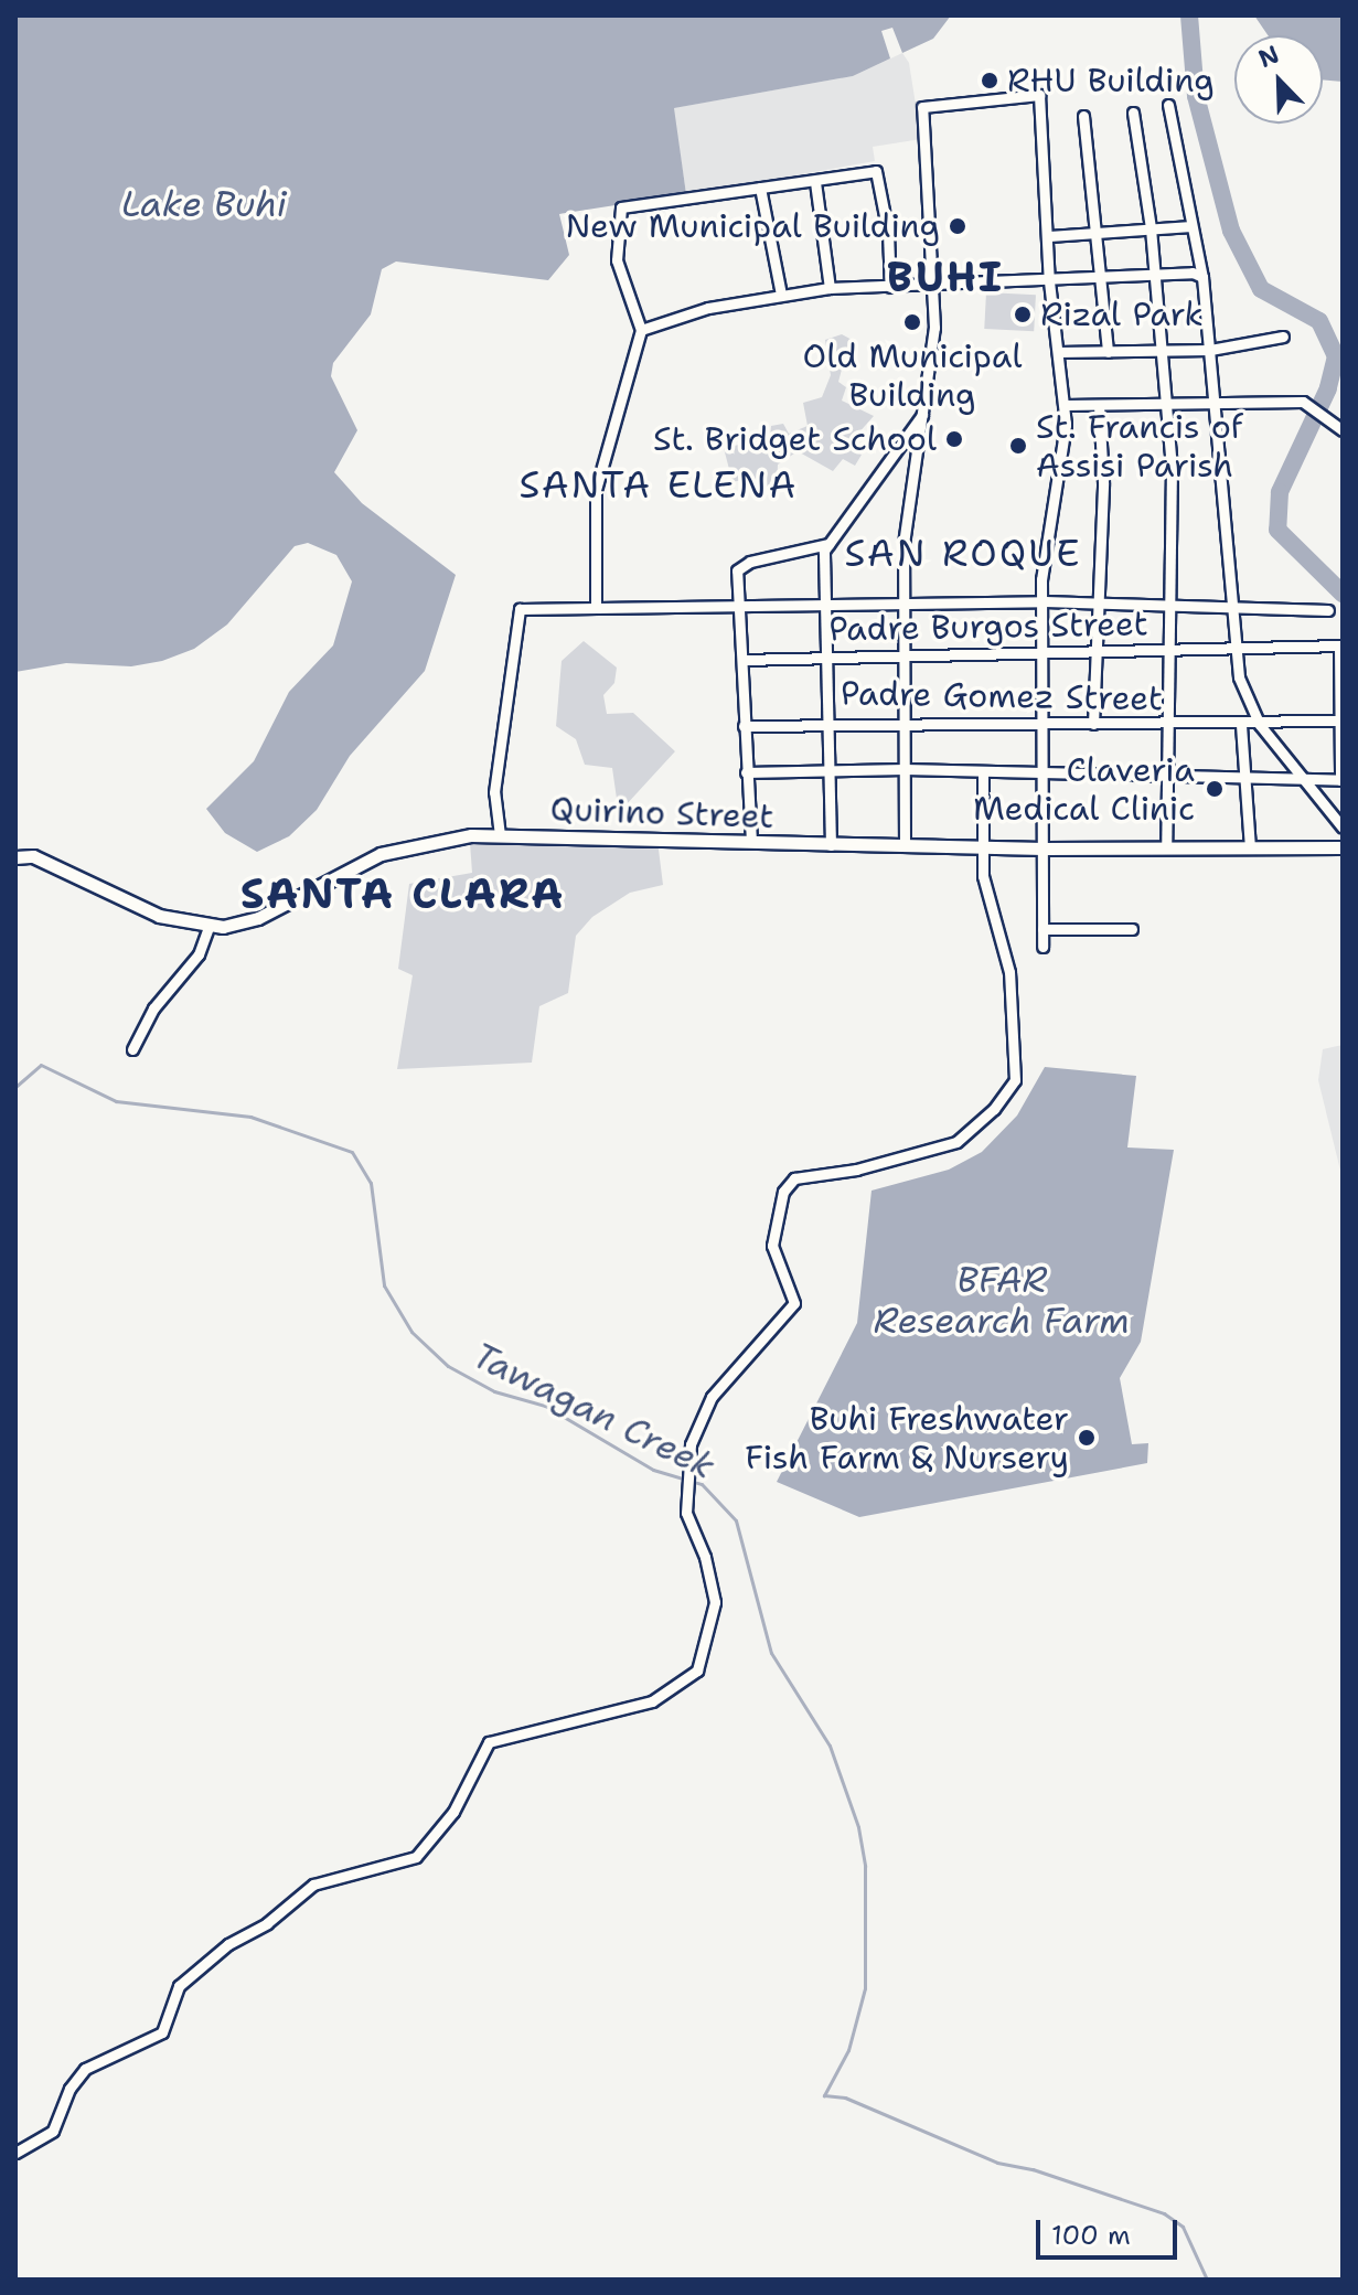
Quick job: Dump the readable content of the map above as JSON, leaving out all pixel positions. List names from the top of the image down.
{
  "streets": {
    "main road": ["Quirino Street"],
    "street": ["Padre Burgos Street", "Padre Gomez Street"]
  },
  "districts": [
    "BUHI",
    "SANTA ELENA",
    "SAN ROQUE",
    "SANTA CLARA"
  ],
  "water": ["Lake Buhi", "BFAR Research Farm", "Tawagan Creek"],
  "places": [
    "RHU Building",
    "New Municipal Building",
    "Rizal Park",
    "Old Municipal Building",
    "St. Bridget School",
    "St. Francis of Assisi Parish",
    "Claveria Medical Clinic",
    "Buhi Freshwater Fish Farm & Nursery"
  ],
  "scale_bar": "100 m",
  "north": "top left"
}
